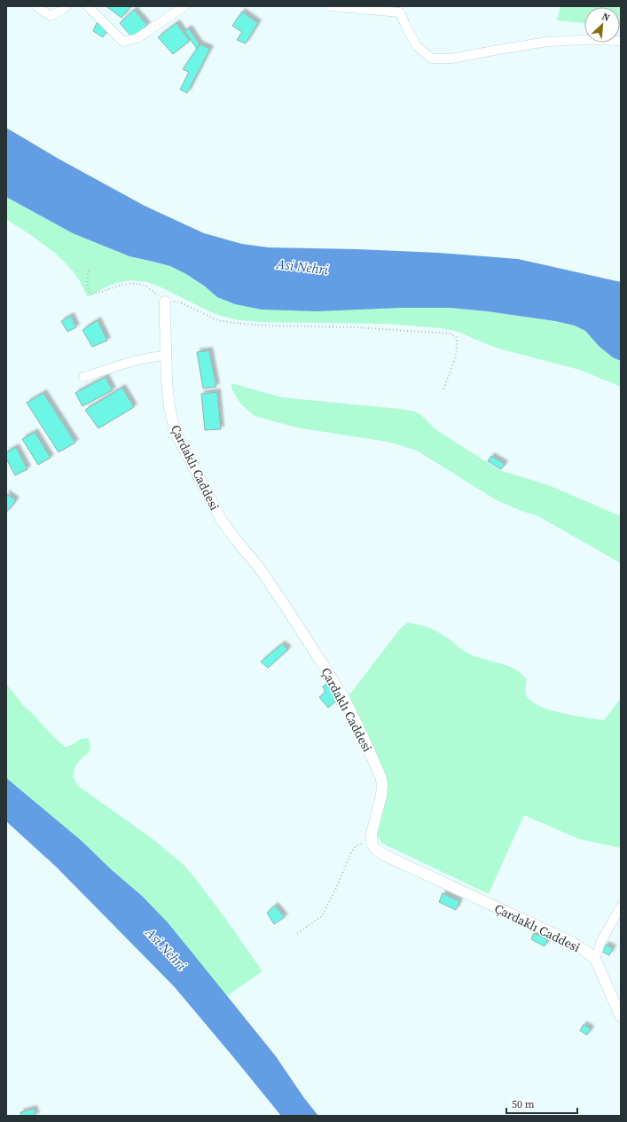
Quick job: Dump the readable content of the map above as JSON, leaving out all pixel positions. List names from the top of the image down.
{
  "streets": {
    "street": ["Çardaklı Caddesi"]
  },
  "water": ["Asi Nehri"],
  "scale_bar": "50 m",
  "north": "top right"
}
